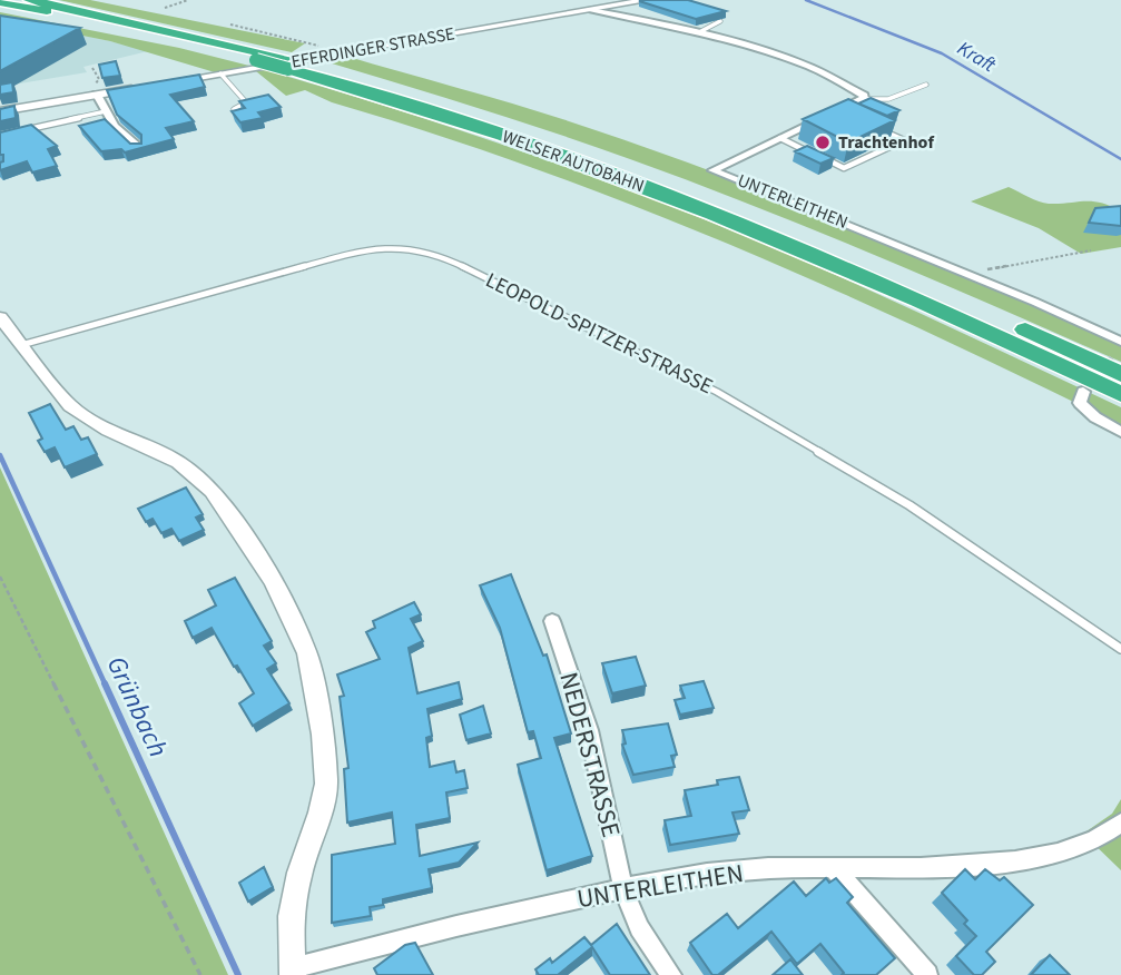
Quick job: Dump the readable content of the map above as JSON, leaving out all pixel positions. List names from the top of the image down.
{
  "streets": {
    "highway": ["WELSER AUTOBAHN"],
    "main road": ["EFERDINGER STRASSE"],
    "street": ["UNTERLEITHEN", "NEDERSTRASSE"],
    "lane": ["LEOPOLD-SPITZER-STRASSE"]
  },
  "crossings": [
    ["UNTERLEITHEN", "NEDERSTRASSE"]
  ],
  "water": ["Kraft", "Grünbach"],
  "places": ["Trachtenhof"]
}
